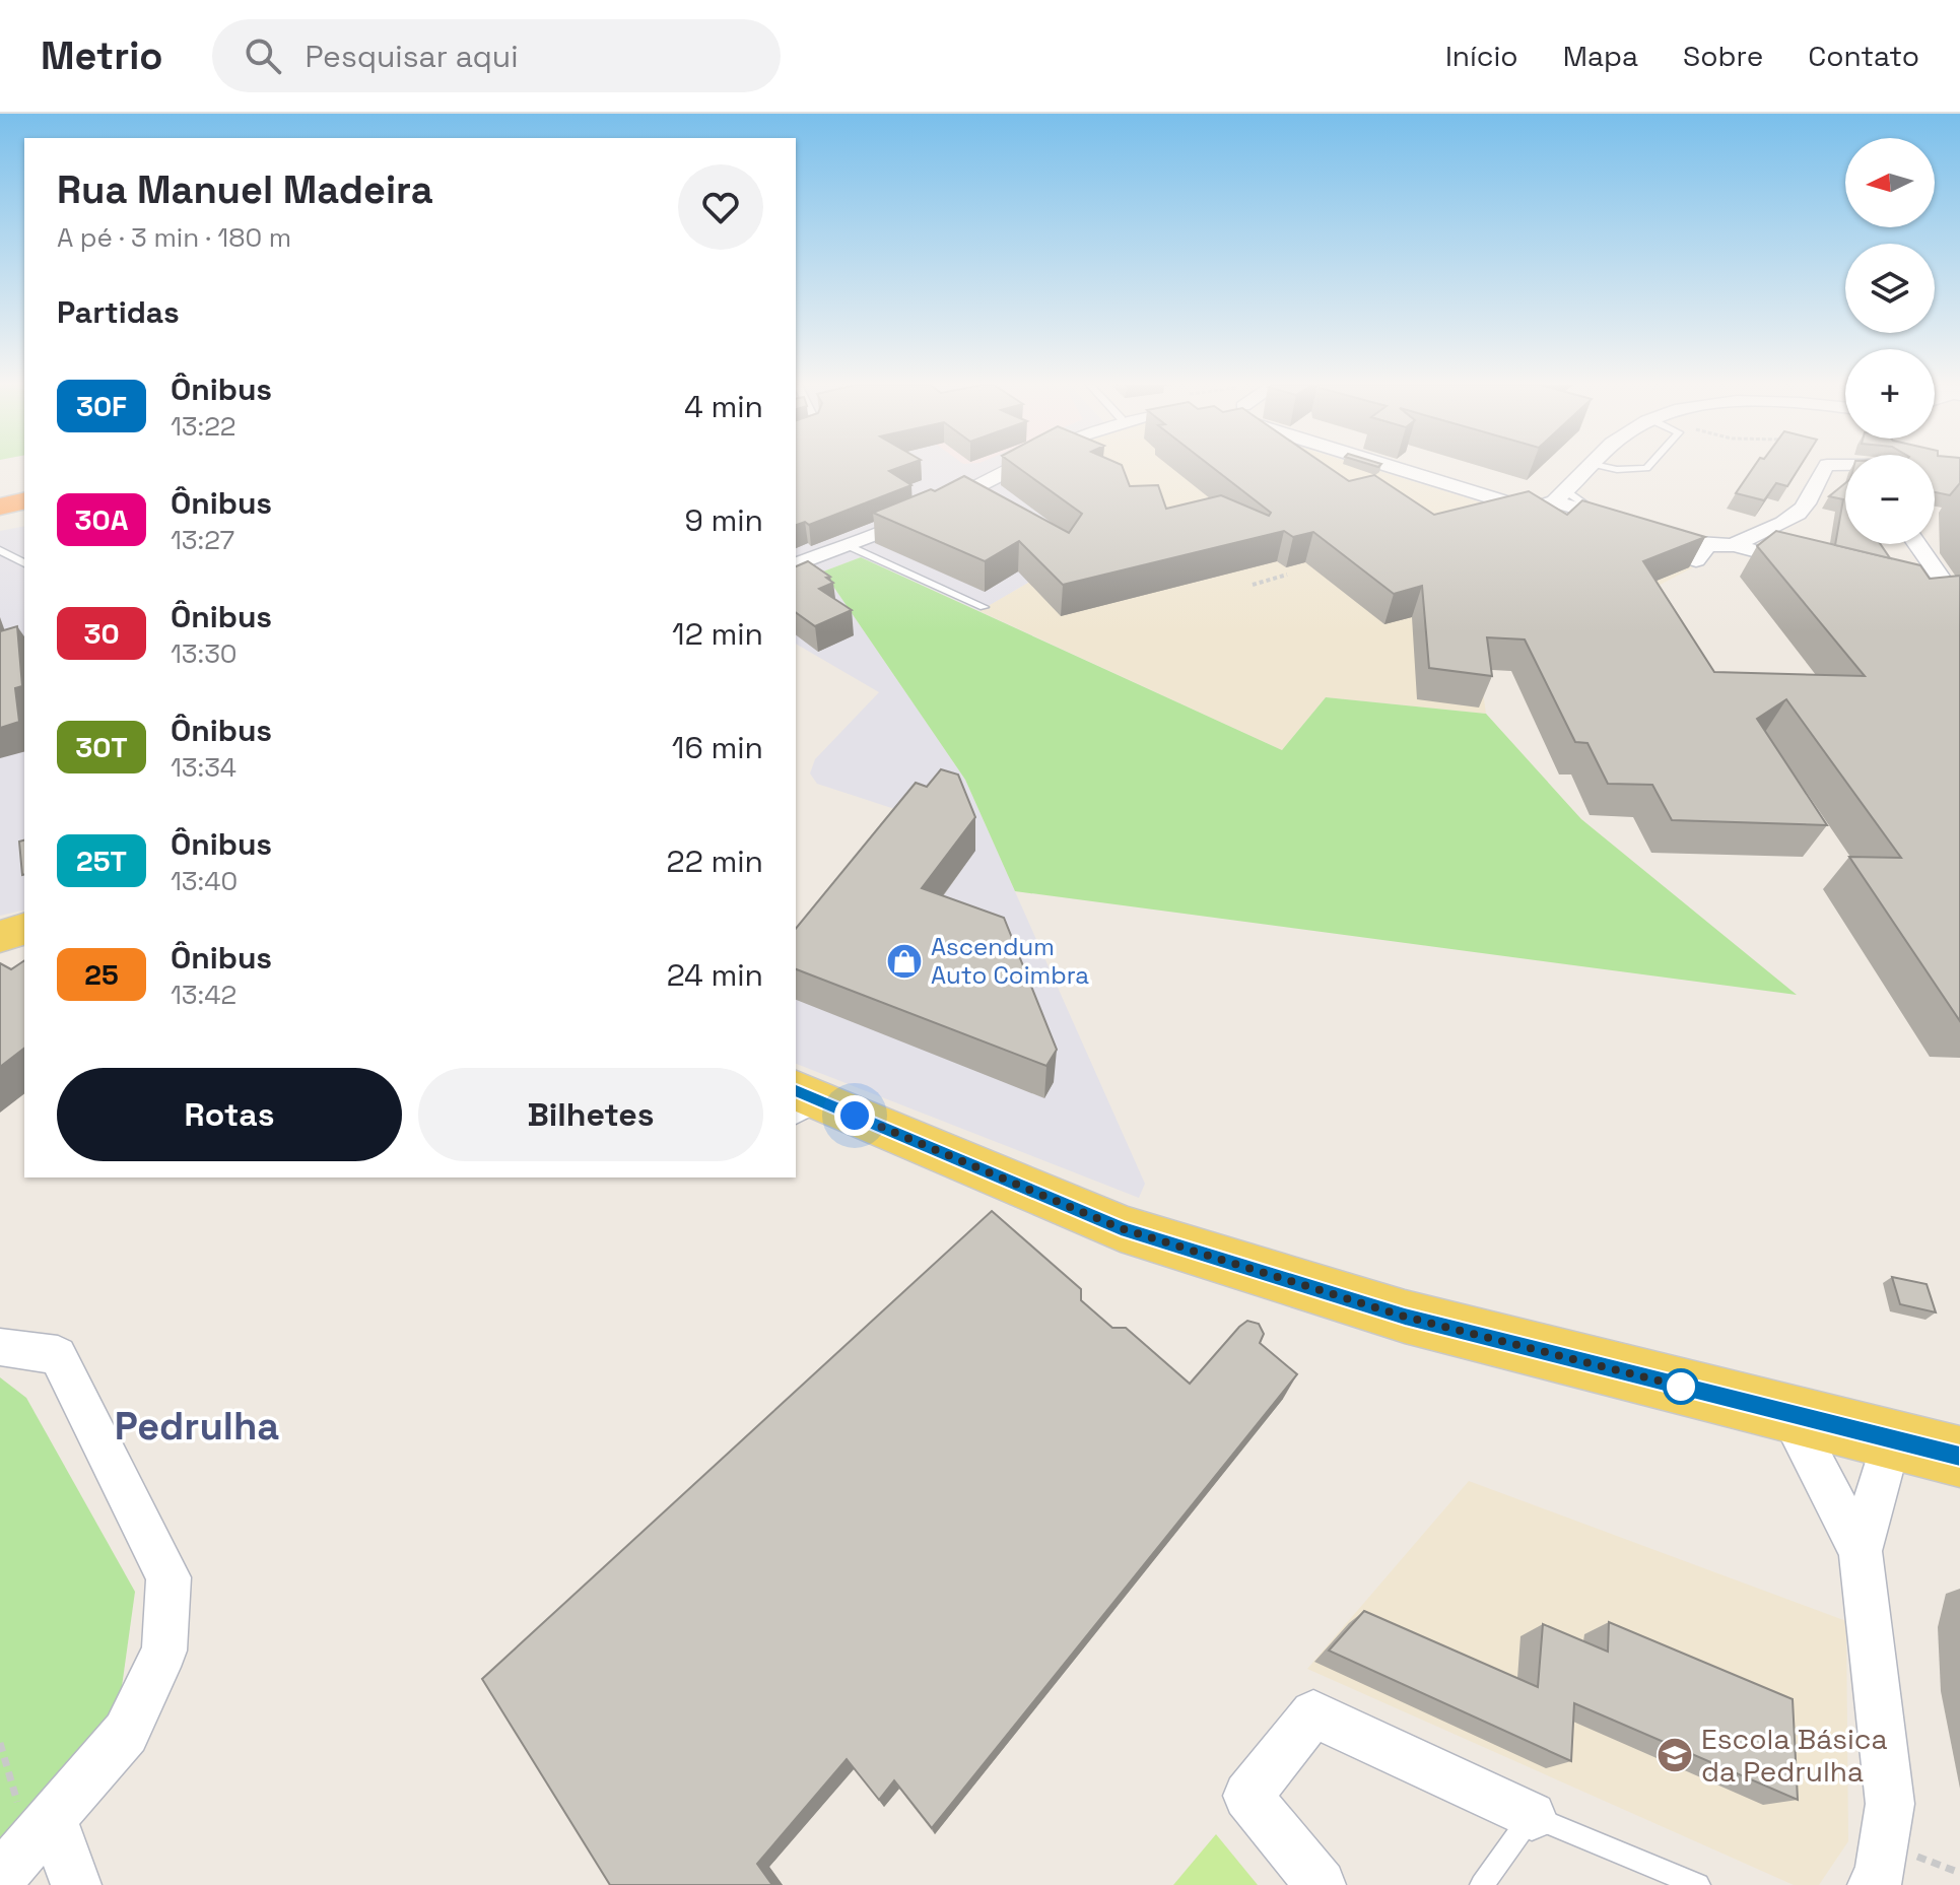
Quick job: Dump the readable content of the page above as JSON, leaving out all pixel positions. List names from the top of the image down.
{
  "districts": ["Pedrulha"],
  "places": {
    "shop": ["Ascendum Auto Coimbra"],
    "school or university": ["Escola Básica da Pedrulha"]
  },
  "lines": ["bus line 30F"],
  "north": "left",
  "page": {
    "header": "Metrio",
    "search": "Pesquisar aqui",
    "nav": [
      "Início",
      "Mapa",
      "Sobre",
      "Contato"
    ],
    "map_buttons": ["+", "−"],
    "heading": [
      ["Rua Manuel Madeira", "A pé · 3 min · 180 m"],
      "Partidas"
    ],
    "list": [
      {
        "mark": "30F",
        "name": "Ônibus",
        "note": "13:22",
        "value": "4 min"
      },
      {
        "mark": "30A",
        "name": "Ônibus",
        "note": "13:27",
        "value": "9 min"
      },
      {
        "mark": "30",
        "name": "Ônibus",
        "note": "13:30",
        "value": "12 min"
      },
      {
        "mark": "30T",
        "name": "Ônibus",
        "note": "13:34",
        "value": "16 min"
      },
      {
        "mark": "25T",
        "name": "Ônibus",
        "note": "13:40",
        "value": "22 min"
      },
      {
        "mark": "25",
        "name": "Ônibus",
        "note": "13:42",
        "value": "24 min"
      }
    ],
    "buttons": ["Rotas", "Bilhetes"]
  }
}
